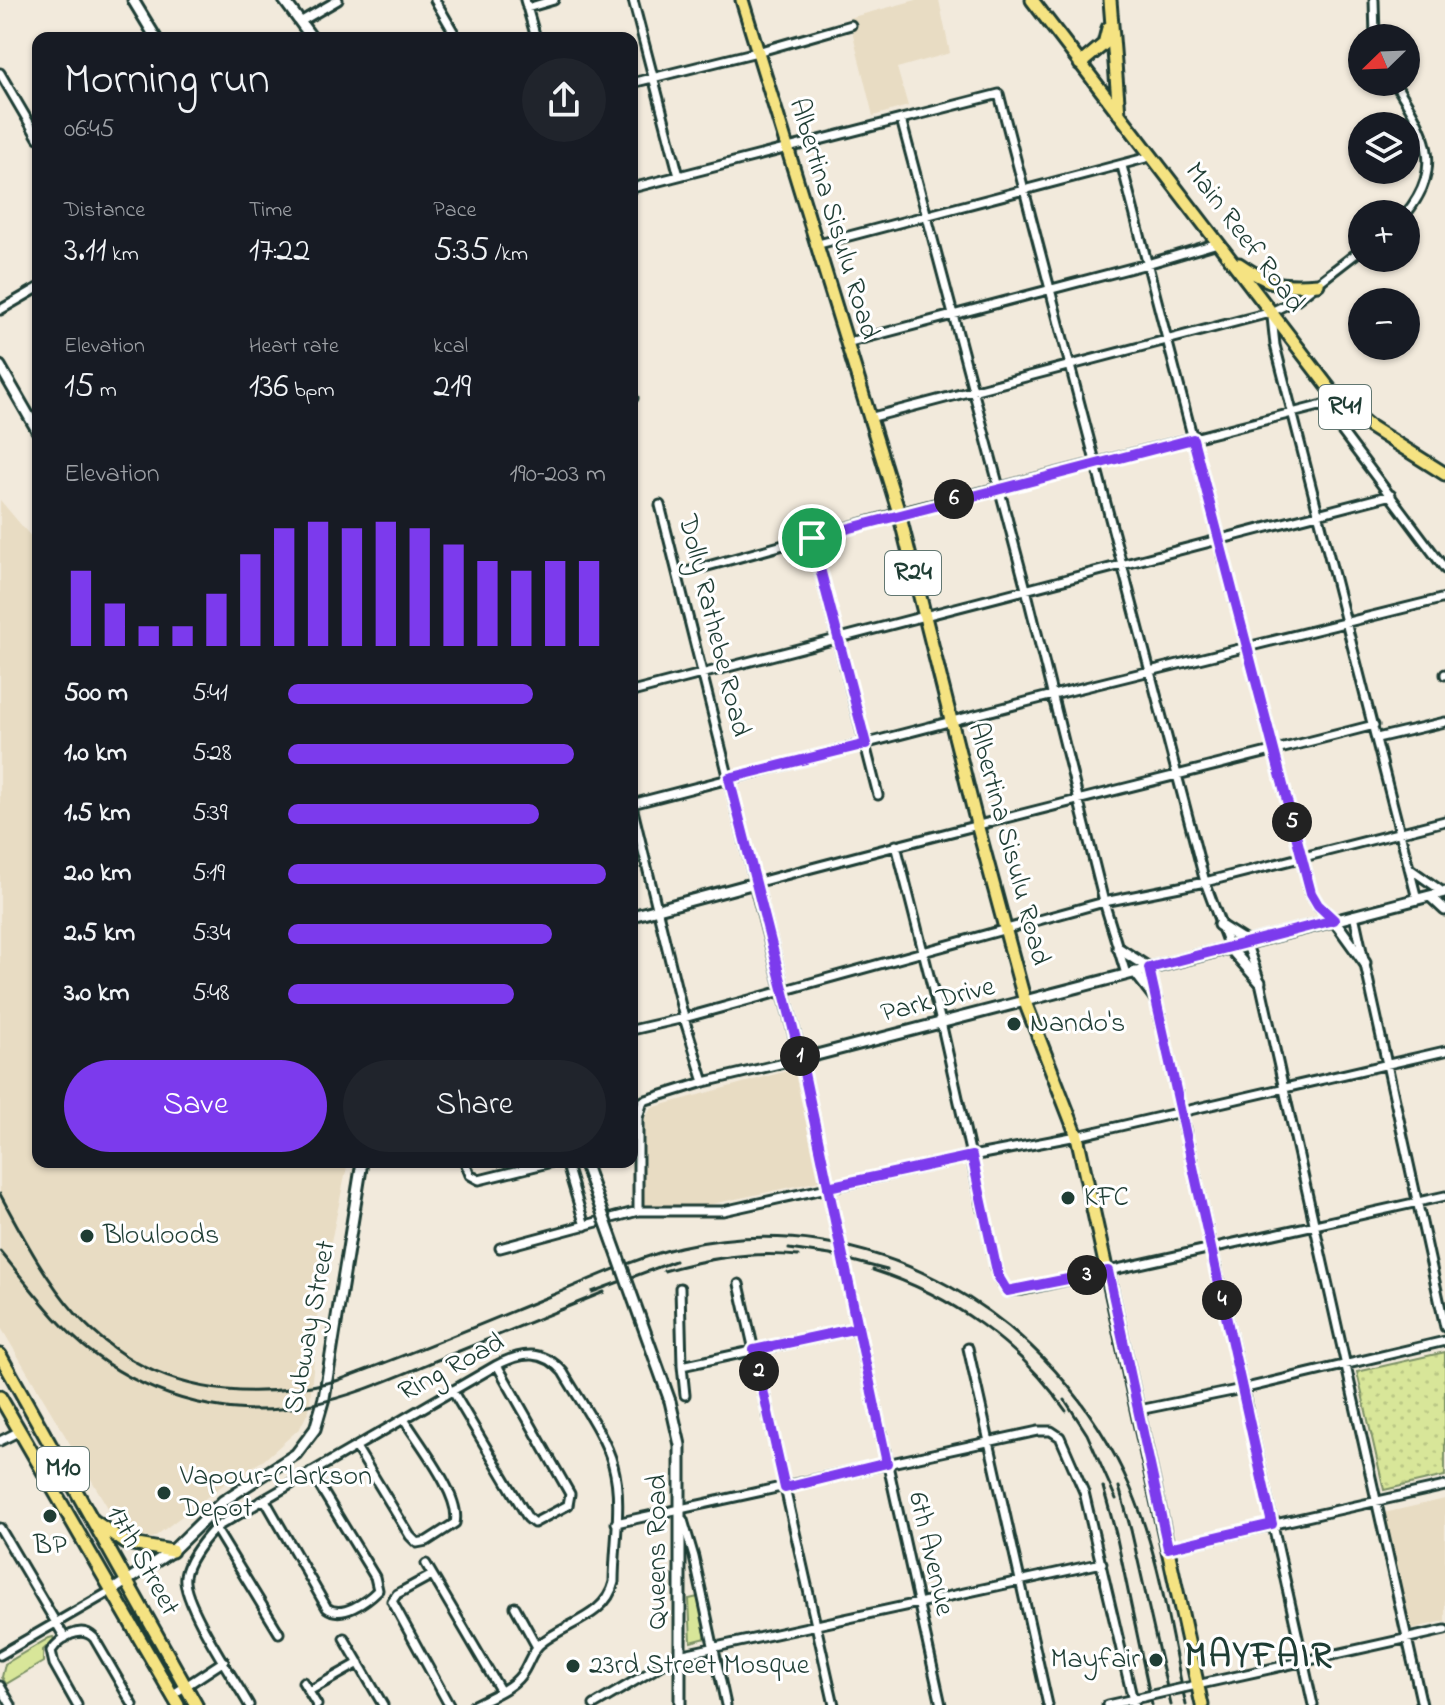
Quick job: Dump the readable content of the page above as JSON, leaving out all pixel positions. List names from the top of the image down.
{
  "streets": {
    "main road": [
      "Albertina Sisulu Road",
      "Main Reef Road",
      "R41",
      "R24",
      "M10",
      "17th Street"
    ],
    "street": [
      "Dolly Rathebe Road",
      "Park Drive",
      "Subway Street",
      "Ring Road",
      "Queens Road",
      "6th Avenue"
    ]
  },
  "crossings": [
    ["Albertina Sisulu Road", "Park Drive"],
    ["Dolly Rathebe Road", "6th Avenue"],
    ["Park Drive", "6th Avenue"],
    ["Subway Street", "17th Street"]
  ],
  "districts": ["MAYFAIR"],
  "places": [
    "Nando's",
    "KFC",
    "Blouloods",
    "Vapour-Clarkson Depot",
    "BP",
    "Mayfair",
    "23rd Street Mosque"
  ],
  "north": "bottom left",
  "page": {
    "map_buttons": ["+", "−"],
    "heading": ["Morning run", "06:45"],
    "stats": [
      ["Distance", "3.11 km"],
      ["Time", "17:22"],
      ["Pace", "5:35 /km"],
      ["Elevation", "15 m"],
      ["Heart rate", "136 bpm"],
      ["kcal", "219"]
    ],
    "chart": ["Elevation", "190–203 m"],
    "pins": [
      "6",
      "5",
      "1",
      "3",
      "4",
      "2"
    ],
    "list": [
      {
        "name": "500 m",
        "note": "5:41"
      },
      {
        "name": "1.0 km",
        "note": "5:28"
      },
      {
        "name": "1.5 km",
        "note": "5:39"
      },
      {
        "name": "2.0 km",
        "note": "5:19"
      },
      {
        "name": "2.5 km",
        "note": "5:34"
      },
      {
        "name": "3.0 km",
        "note": "5:48"
      }
    ],
    "buttons": ["Save", "Share"]
  }
}
